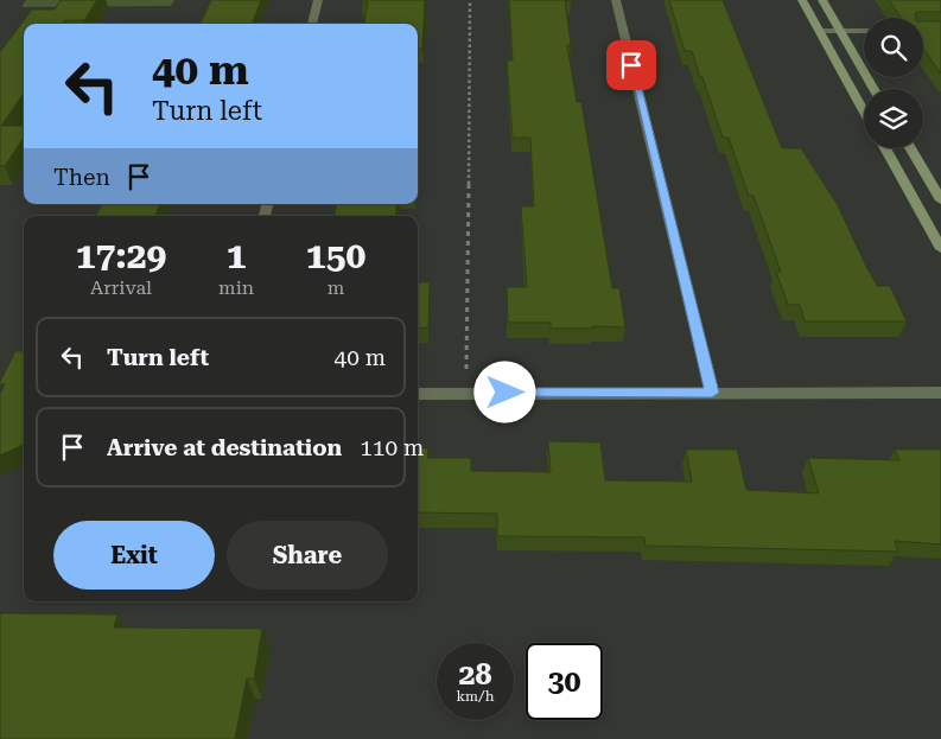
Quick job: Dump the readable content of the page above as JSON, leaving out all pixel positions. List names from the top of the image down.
{
  "page": {
    "turn": ["40 m", "Turn left"],
    "then": "Then",
    "eta": [
      "17:29",
      "Arrival",
      "1",
      "min",
      "150",
      "m"
    ],
    "list": [
      {
        "name": "Turn left",
        "value": "40 m"
      },
      {
        "name": "Arrive at destination",
        "value": "110 m"
      }
    ],
    "buttons": ["Exit", "Share"],
    "speed": "28 km/h",
    "limit": "30"
  }
}
